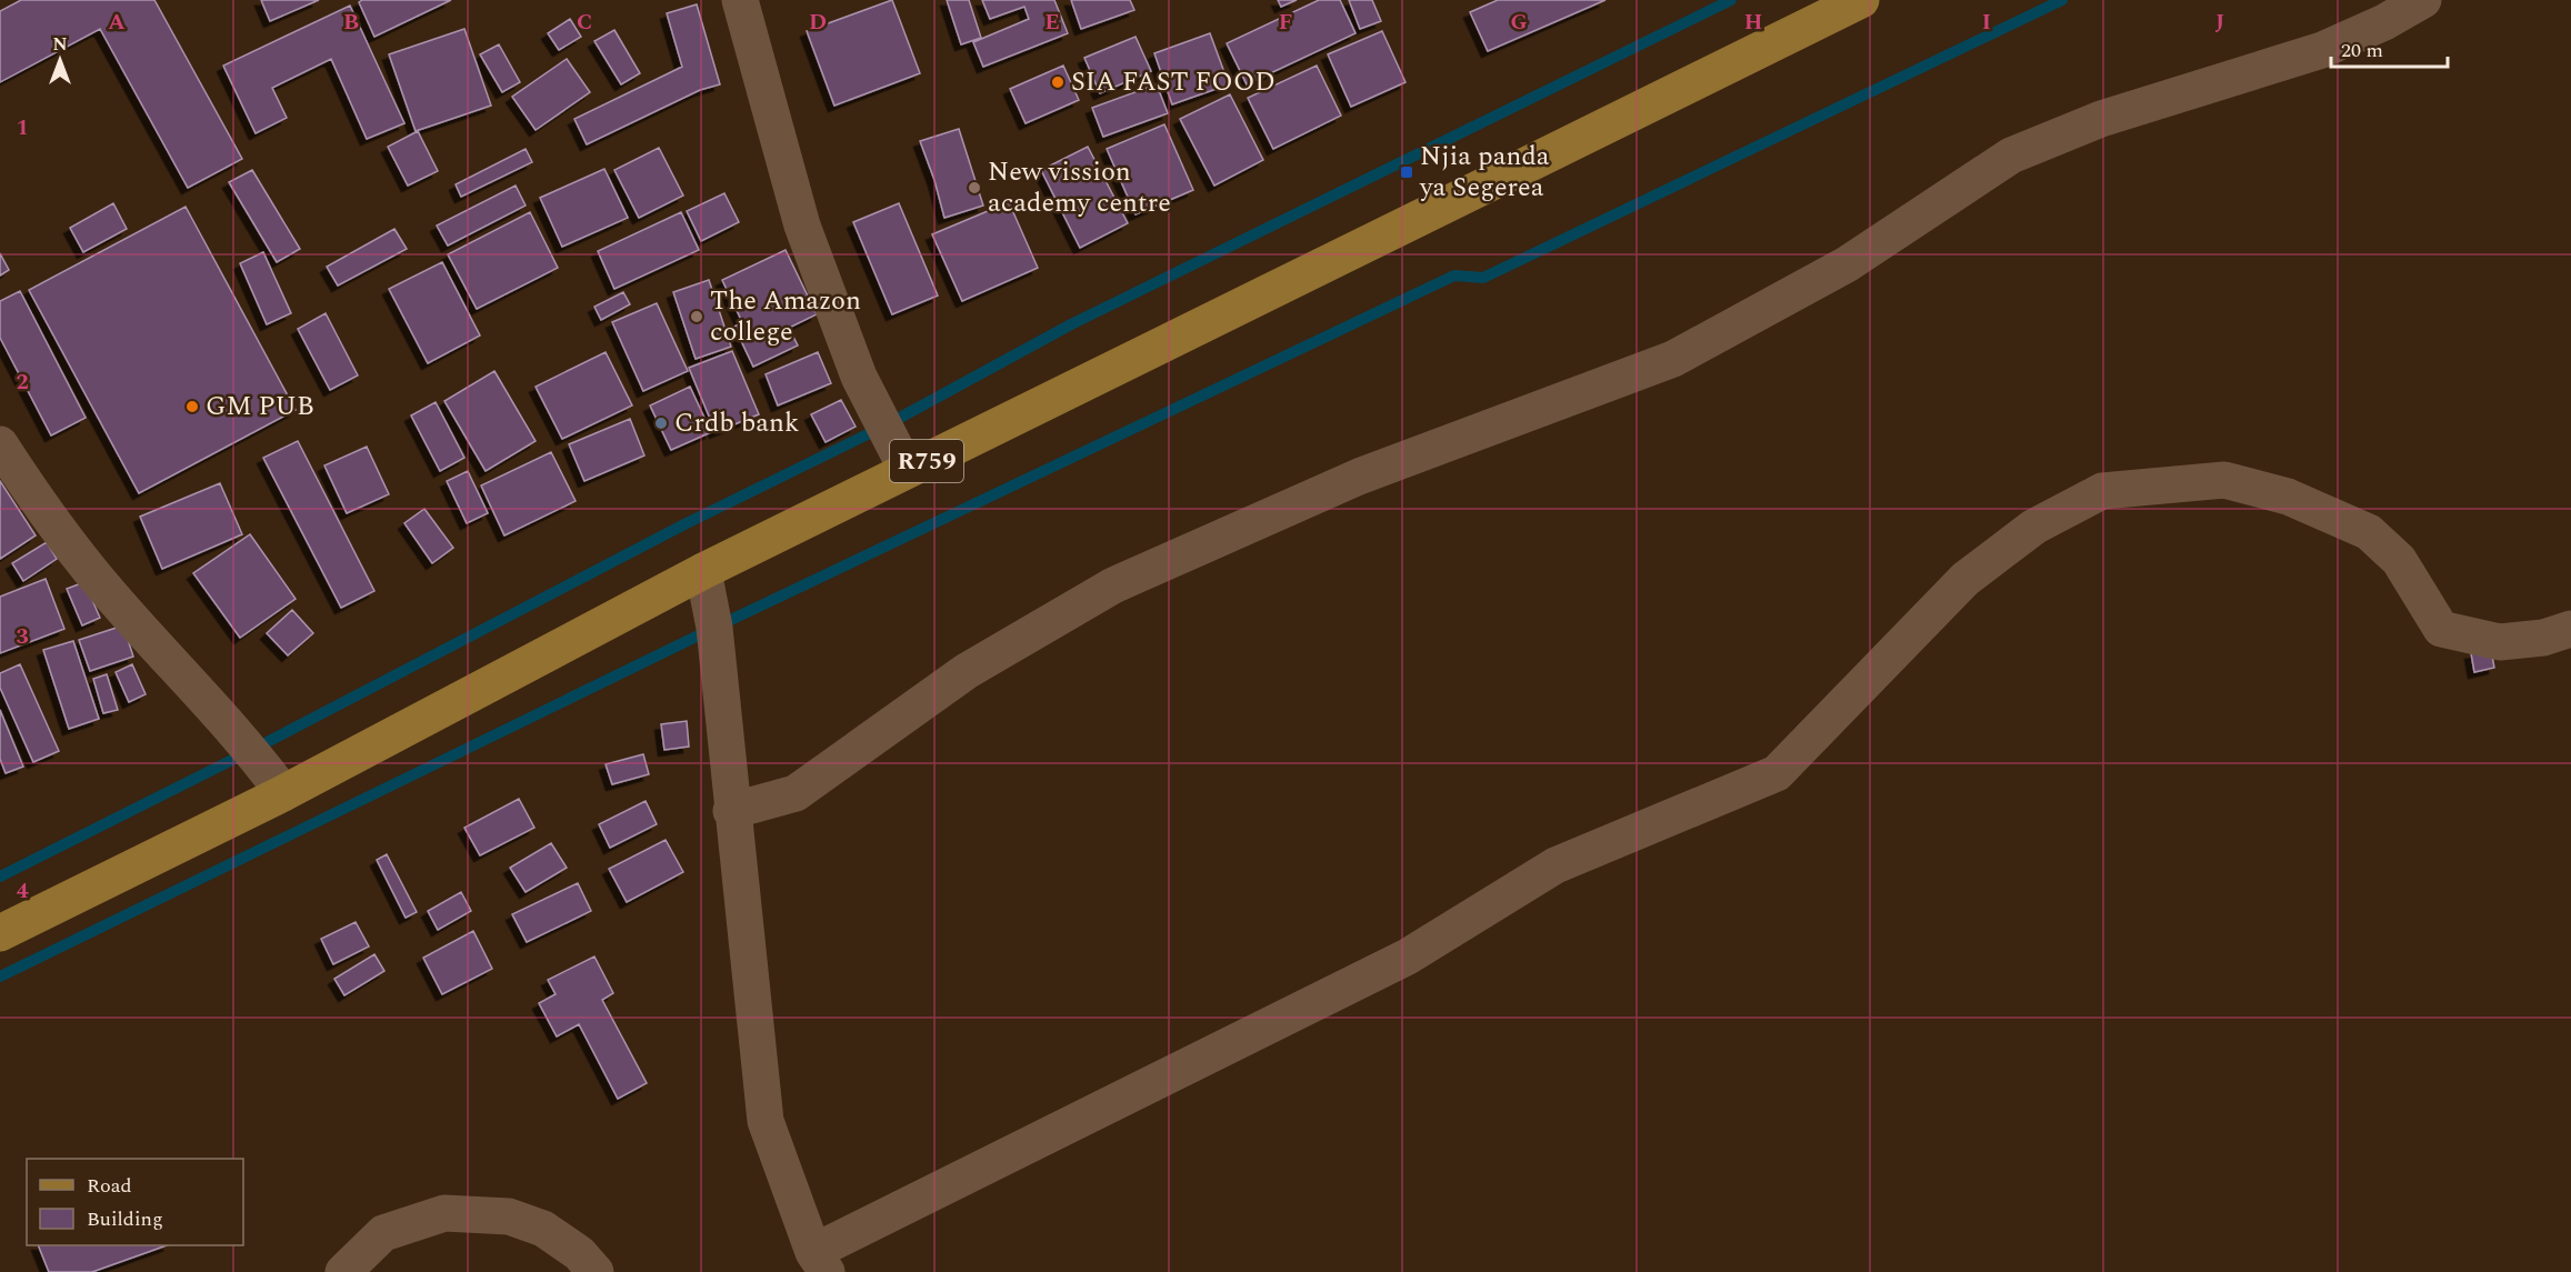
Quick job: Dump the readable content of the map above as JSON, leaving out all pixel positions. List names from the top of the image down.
{
  "streets": {
    "main road": ["R759"]
  },
  "places": {
    "other": [
      "SIA FAST FOOD",
      "New vission academy centre",
      "The Amazon college",
      "GM PUB",
      "Crdb bank"
    ],
    "transit": ["Njia panda ya Segerea"]
  },
  "legend": ["Road", "Building"],
  "scale_bar": "20 m",
  "north": "top",
  "grid": {
    "columns": [
      "A",
      "B",
      "C",
      "D",
      "E",
      "F",
      "G",
      "H",
      "I",
      "J"
    ],
    "rows": [
      "1",
      "2",
      "3",
      "4"
    ]
  }
}
